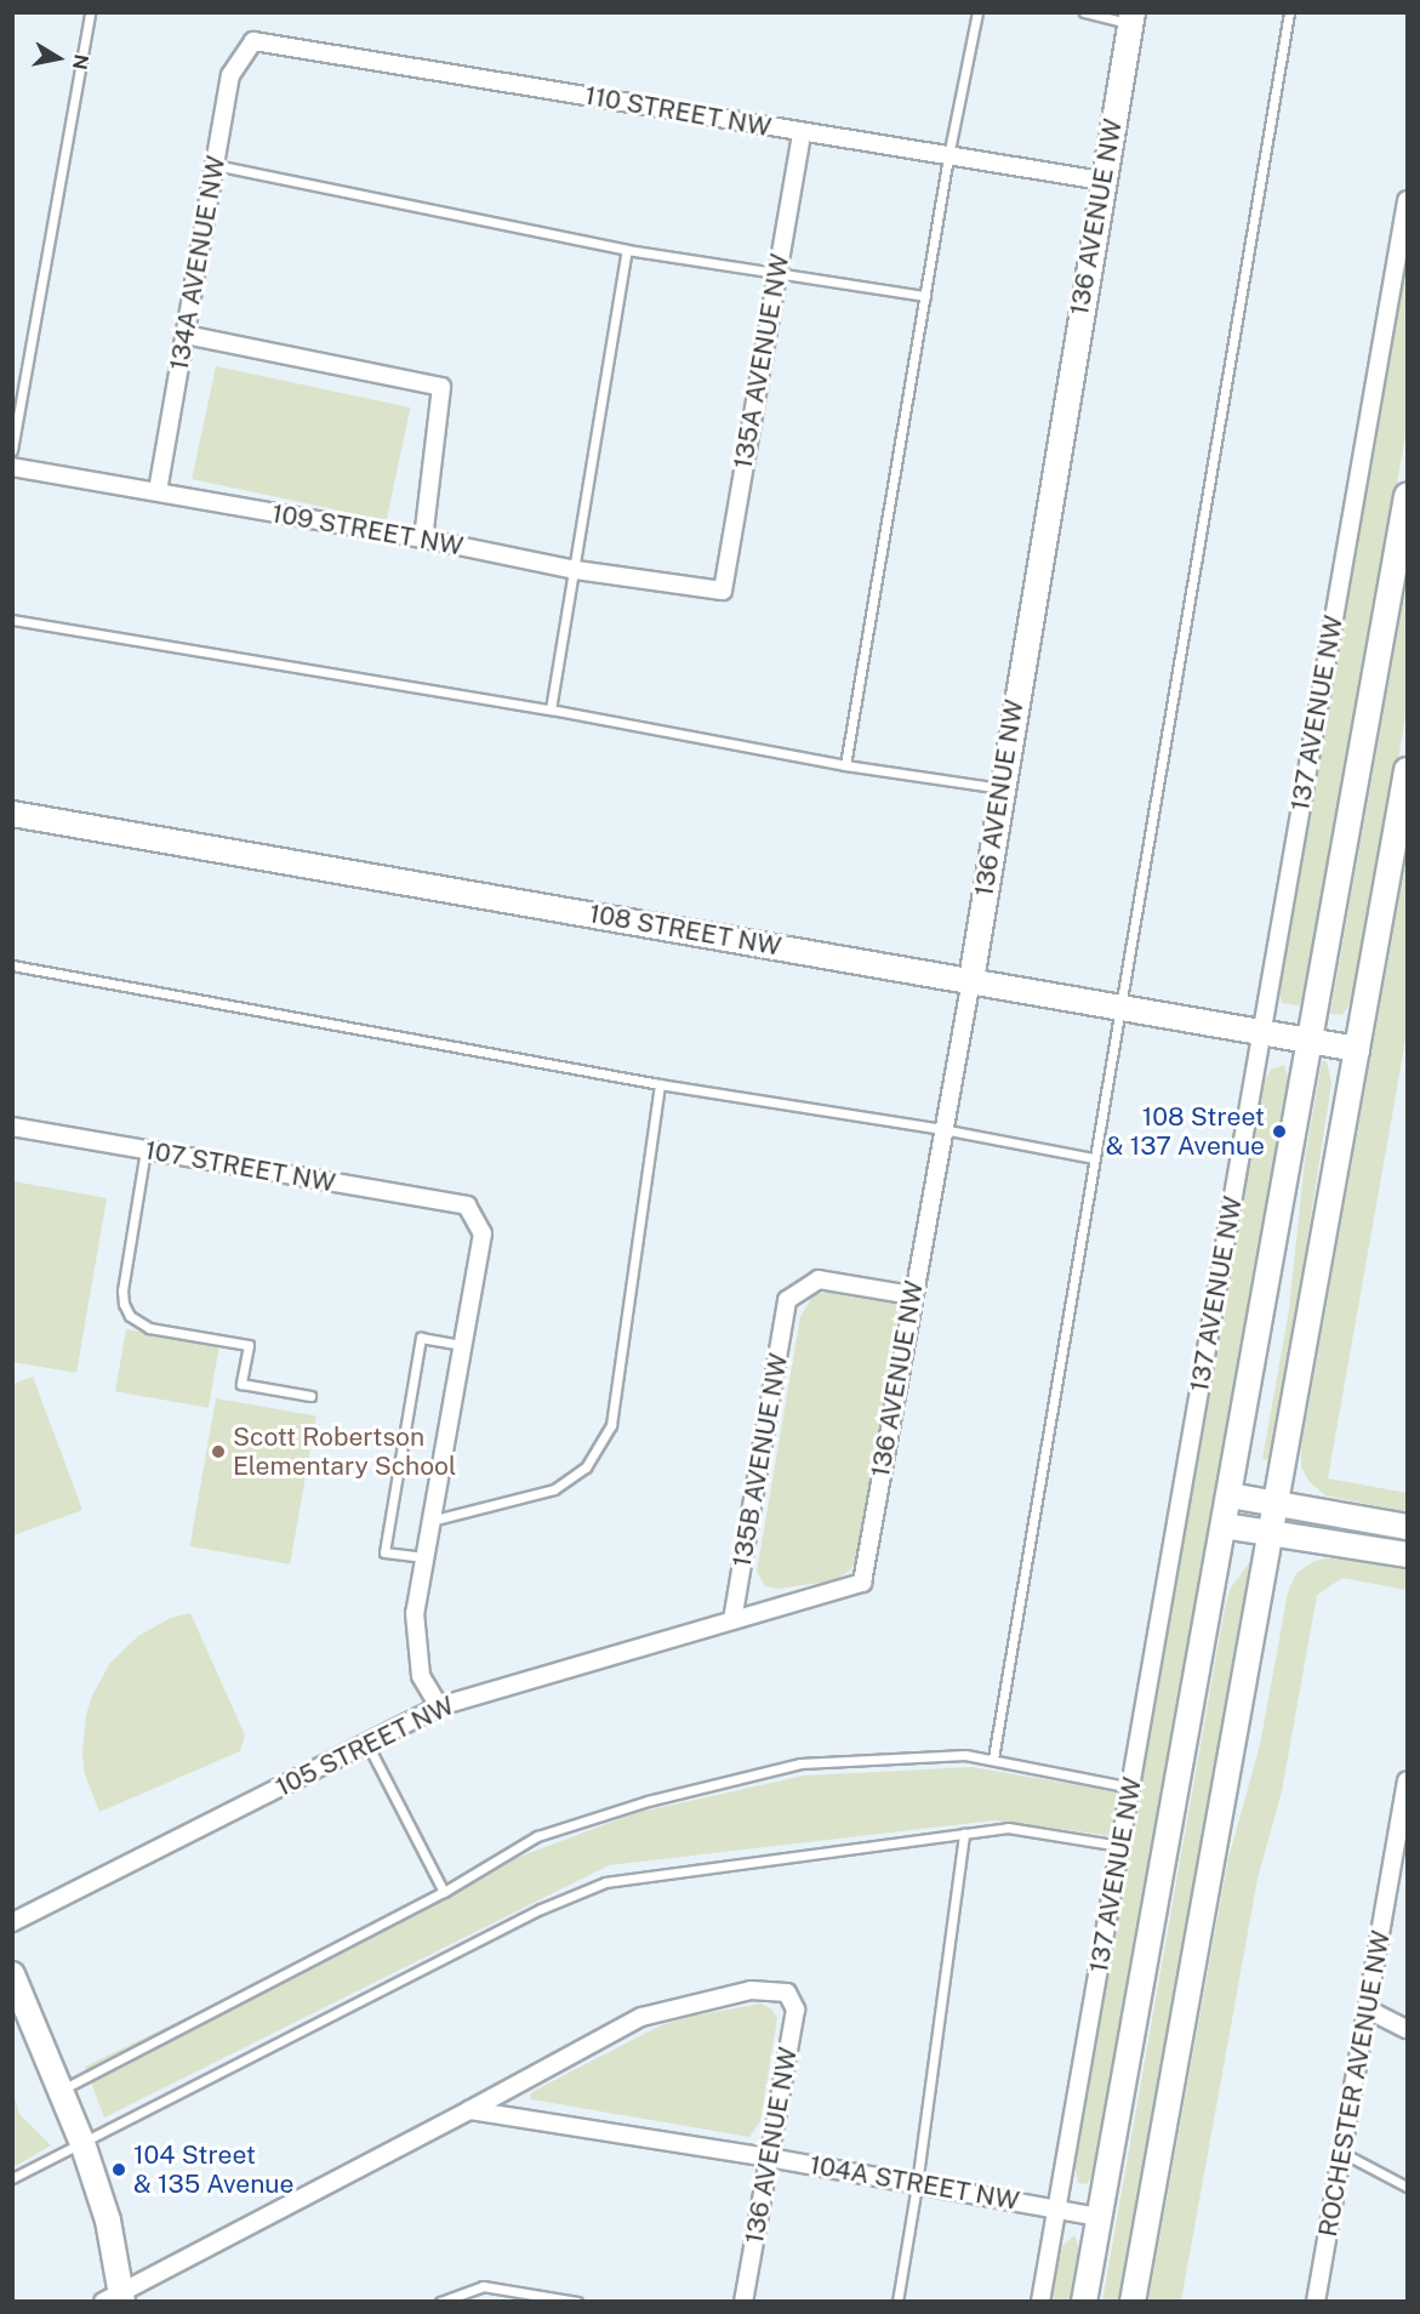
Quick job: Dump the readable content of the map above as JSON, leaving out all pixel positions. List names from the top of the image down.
{
  "streets": {
    "main road": ["136 AVENUE NW", "137 AVENUE NW", "108 STREET NW"],
    "street": [
      "110 STREET NW",
      "134A AVENUE NW",
      "135A AVENUE NW",
      "109 STREET NW",
      "107 STREET NW",
      "135B AVENUE NW",
      "105 STREET NW",
      "ROCHESTER AVENUE NW",
      "104A STREET NW"
    ]
  },
  "crossings": [
    ["110 STREET NW", "136 AVENUE NW"],
    ["110 STREET NW", "134A AVENUE NW"],
    ["110 STREET NW", "135A AVENUE NW"],
    ["136 AVENUE NW", "108 STREET NW"],
    ["136 AVENUE NW", "135B AVENUE NW"],
    ["136 AVENUE NW", "105 STREET NW"],
    ["136 AVENUE NW", "104A STREET NW"],
    ["134A AVENUE NW", "109 STREET NW"],
    ["135A AVENUE NW", "109 STREET NW"],
    ["137 AVENUE NW", "108 STREET NW"],
    ["137 AVENUE NW", "104A STREET NW"],
    ["135B AVENUE NW", "105 STREET NW"]
  ],
  "places": ["108 Street & 137 Avenue", "Scott Robertson Elementary School", "104 Street & 135 Avenue"],
  "north": "right"
}
